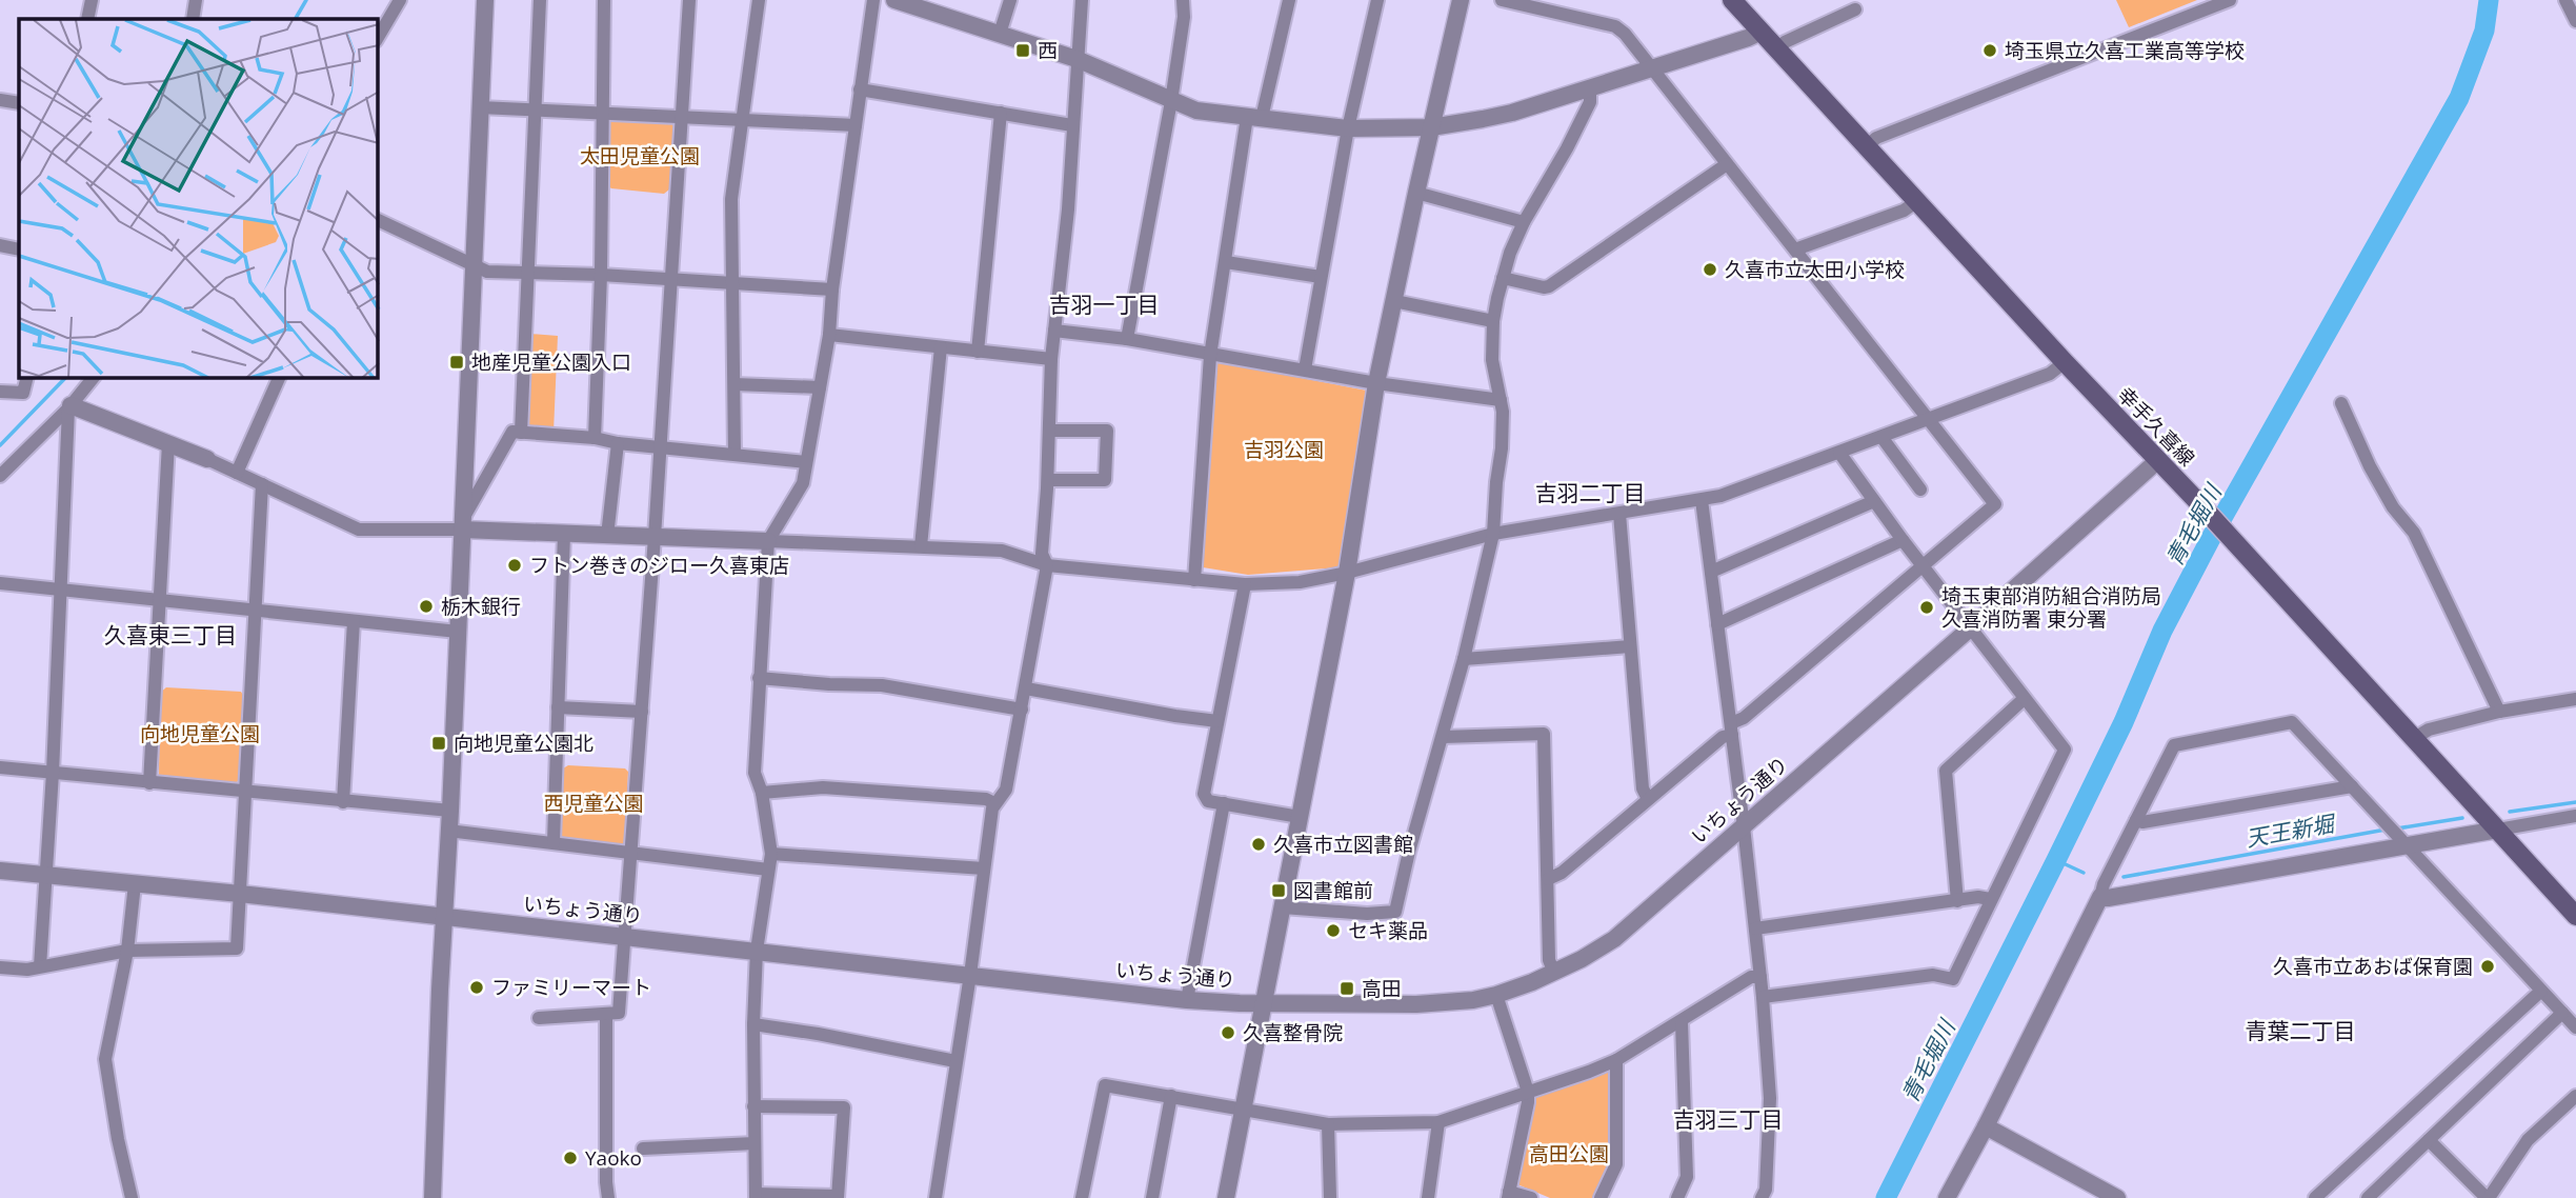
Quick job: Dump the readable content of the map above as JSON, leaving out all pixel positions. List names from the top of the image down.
{
  "streets": {
    "main road": ["幸手久喜線"],
    "street": ["いちょう通り"]
  },
  "crossings": [
    ["幸手久喜線", "いちょう通り"]
  ],
  "districts": [
    "吉羽一丁目",
    "吉羽二丁目",
    "久喜東三丁目",
    "青葉二丁目",
    "吉羽三丁目"
  ],
  "water": ["青毛堀川", "天王新堀"],
  "parks": [
    "太田児童公園",
    "吉羽公園",
    "向地児童公園",
    "西児童公園",
    "高田公園"
  ],
  "places": {
    "transit": [
      "西",
      "地産児童公園入口",
      "向地児童公園北",
      "図書館前",
      "高田"
    ],
    "other": [
      "埼玉県立久喜工業高等学校",
      "久喜市立太田小学校",
      "フトン巻きのジロー久喜東店",
      "栃木銀行",
      "埼玉東部消防組合消防局 久喜消防署 東分署",
      "久喜市立図書館",
      "セキ薬品",
      "久喜市立あおば保育園",
      "ファミリーマート",
      "久喜整骨院",
      "Yaoko"
    ]
  }
}
